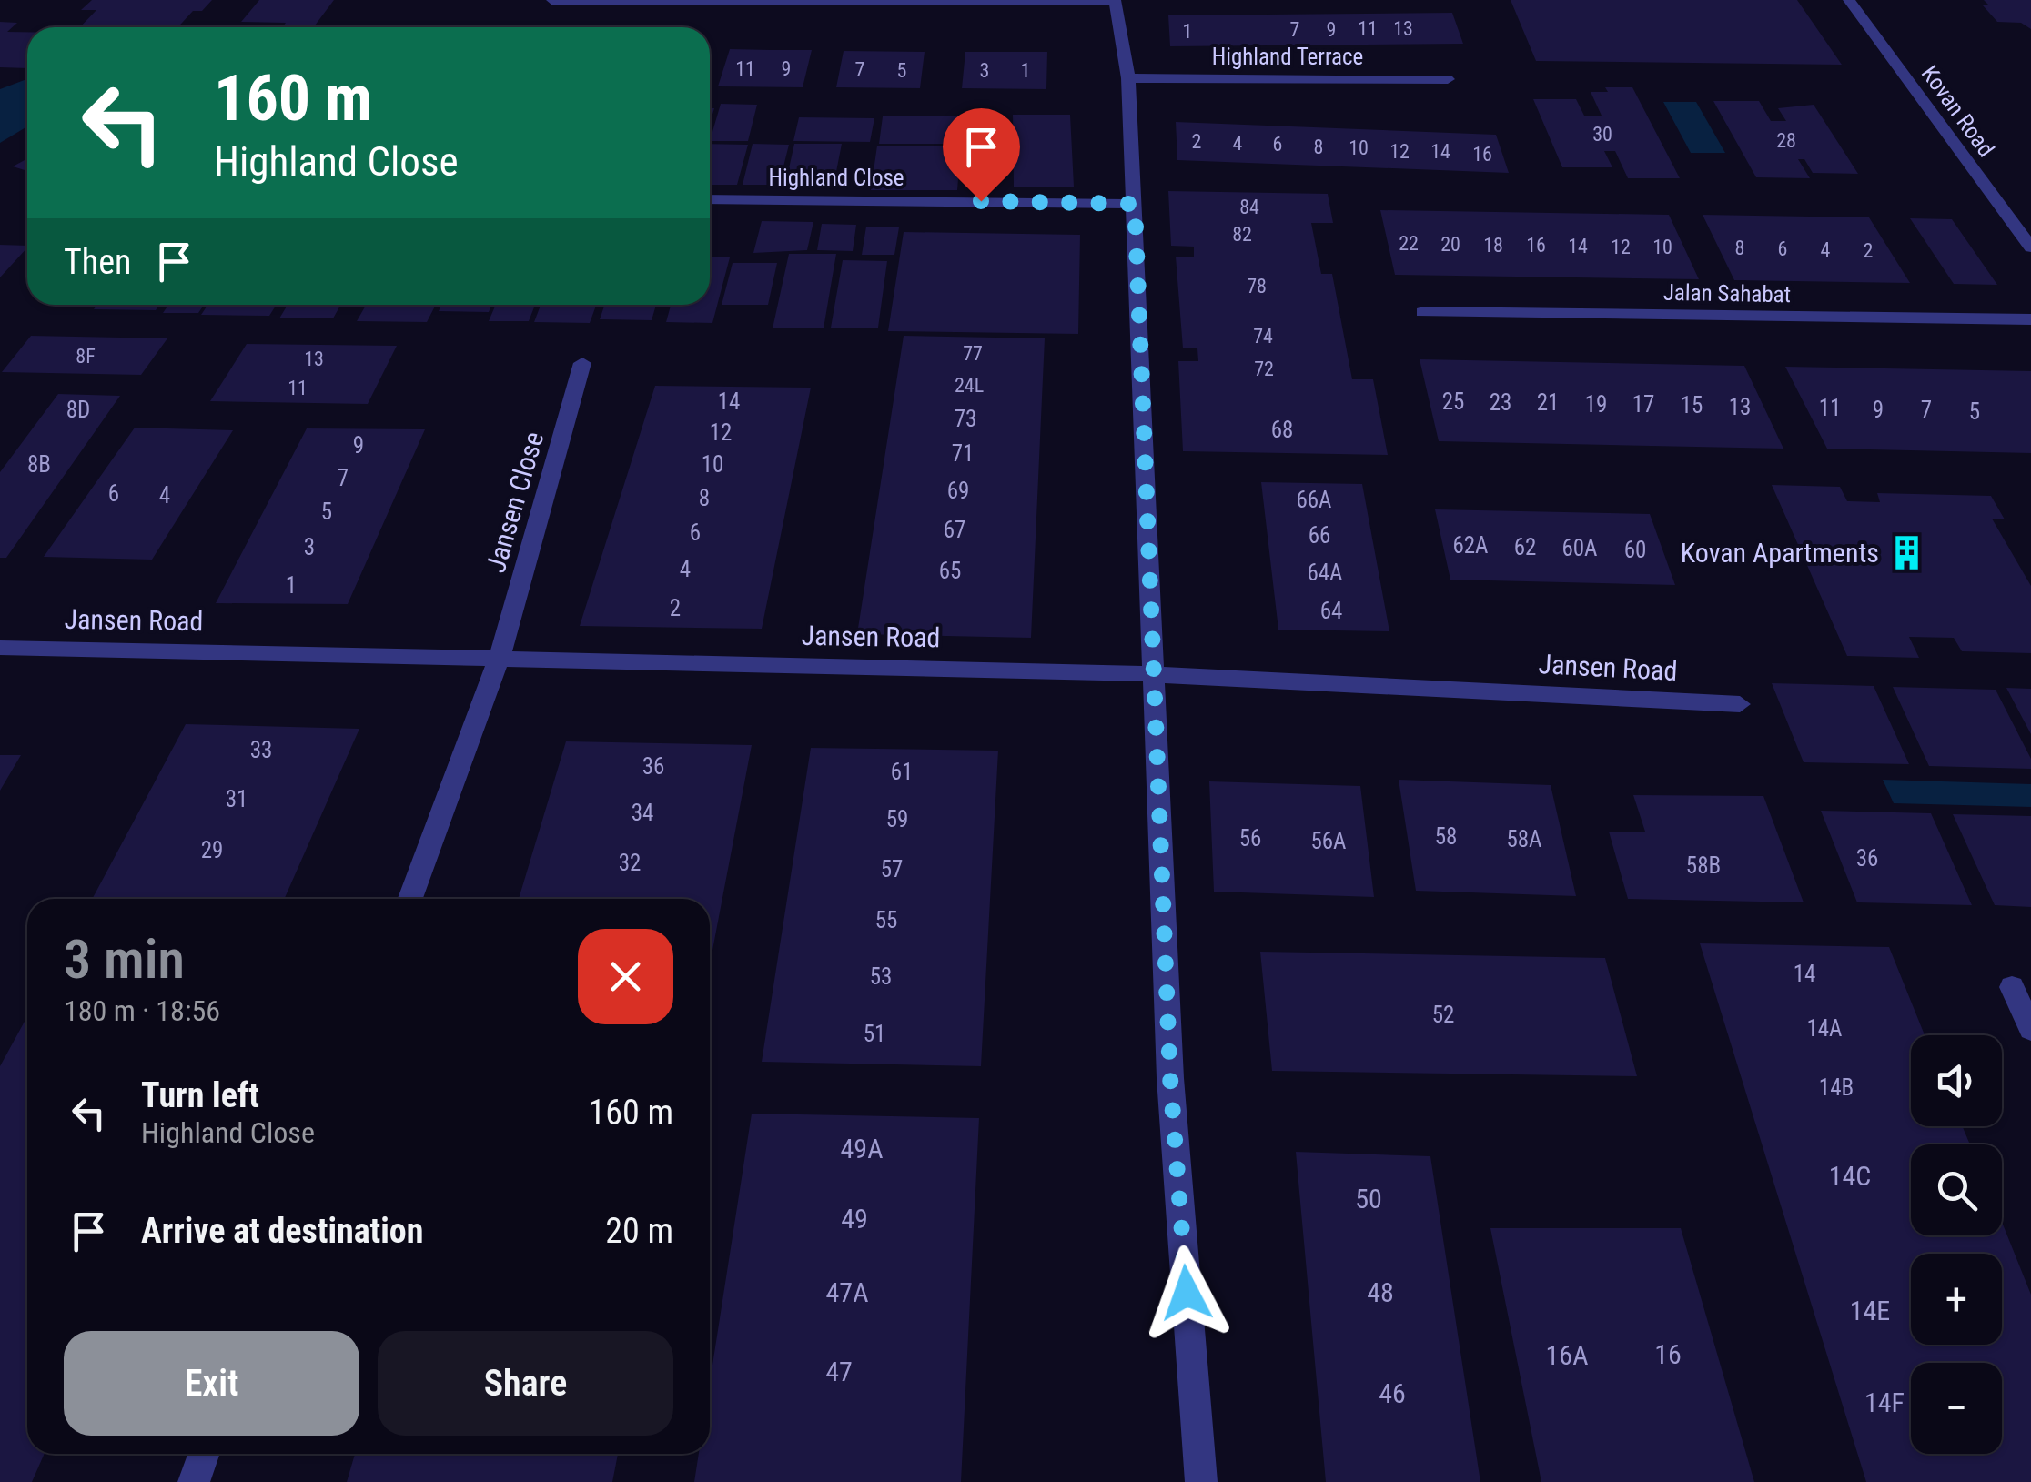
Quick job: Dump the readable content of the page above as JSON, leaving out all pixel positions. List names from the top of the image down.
{
  "streets": {
    "street": [
      "Highland Terrace",
      "Kovan Road",
      "Highland Close",
      "Jalan Sahabat",
      "Jansen Close",
      "Jansen Road"
    ]
  },
  "crossings": [
    ["Jansen Close", "Jansen Road"]
  ],
  "places": {
    "building": ["Kovan Apartments"]
  },
  "house_numbers": [
    "11",
    "13",
    "7",
    "9",
    "1",
    "11",
    "9",
    "7",
    "5",
    "3",
    "1",
    "30",
    "28",
    "2",
    "4",
    "6",
    "8",
    "10",
    "12",
    "14",
    "16",
    "84",
    "82",
    "22",
    "20",
    "18",
    "16",
    "14",
    "12",
    "10",
    "8",
    "6",
    "4",
    "2",
    "78",
    "74",
    "77",
    "8F",
    "13",
    "72",
    "24L",
    "11",
    "14",
    "25",
    "23",
    "21",
    "19",
    "17",
    "15",
    "13",
    "11",
    "8D",
    "9",
    "7",
    "5",
    "73",
    "68",
    "12",
    "9",
    "71",
    "8B",
    "10",
    "7",
    "69",
    "6",
    "4",
    "8",
    "66A",
    "5",
    "67",
    "6",
    "66",
    "62A",
    "3",
    "62",
    "60A",
    "60",
    "4",
    "65",
    "64A",
    "1",
    "2",
    "64",
    "33",
    "36",
    "61",
    "31",
    "34",
    "59",
    "58",
    "56",
    "58A",
    "56A",
    "29",
    "36",
    "32",
    "58B",
    "57",
    "55",
    "14",
    "53",
    "52",
    "14A",
    "51",
    "14B",
    "49A",
    "14C",
    "50",
    "49",
    "47A",
    "48",
    "14E",
    "16",
    "16A",
    "47",
    "46",
    "14F"
  ],
  "page": {
    "turn": ["160 m", "Highland Close"],
    "then": "Then",
    "heading": ["3 min", "180 m · 18:56"],
    "map_buttons": ["+", "−"],
    "list": [
      {
        "name": "Turn left",
        "note": "Highland Close",
        "value": "160 m"
      },
      {
        "name": "Arrive at destination",
        "value": "20 m"
      }
    ],
    "buttons": ["Exit", "Share"]
  }
}
